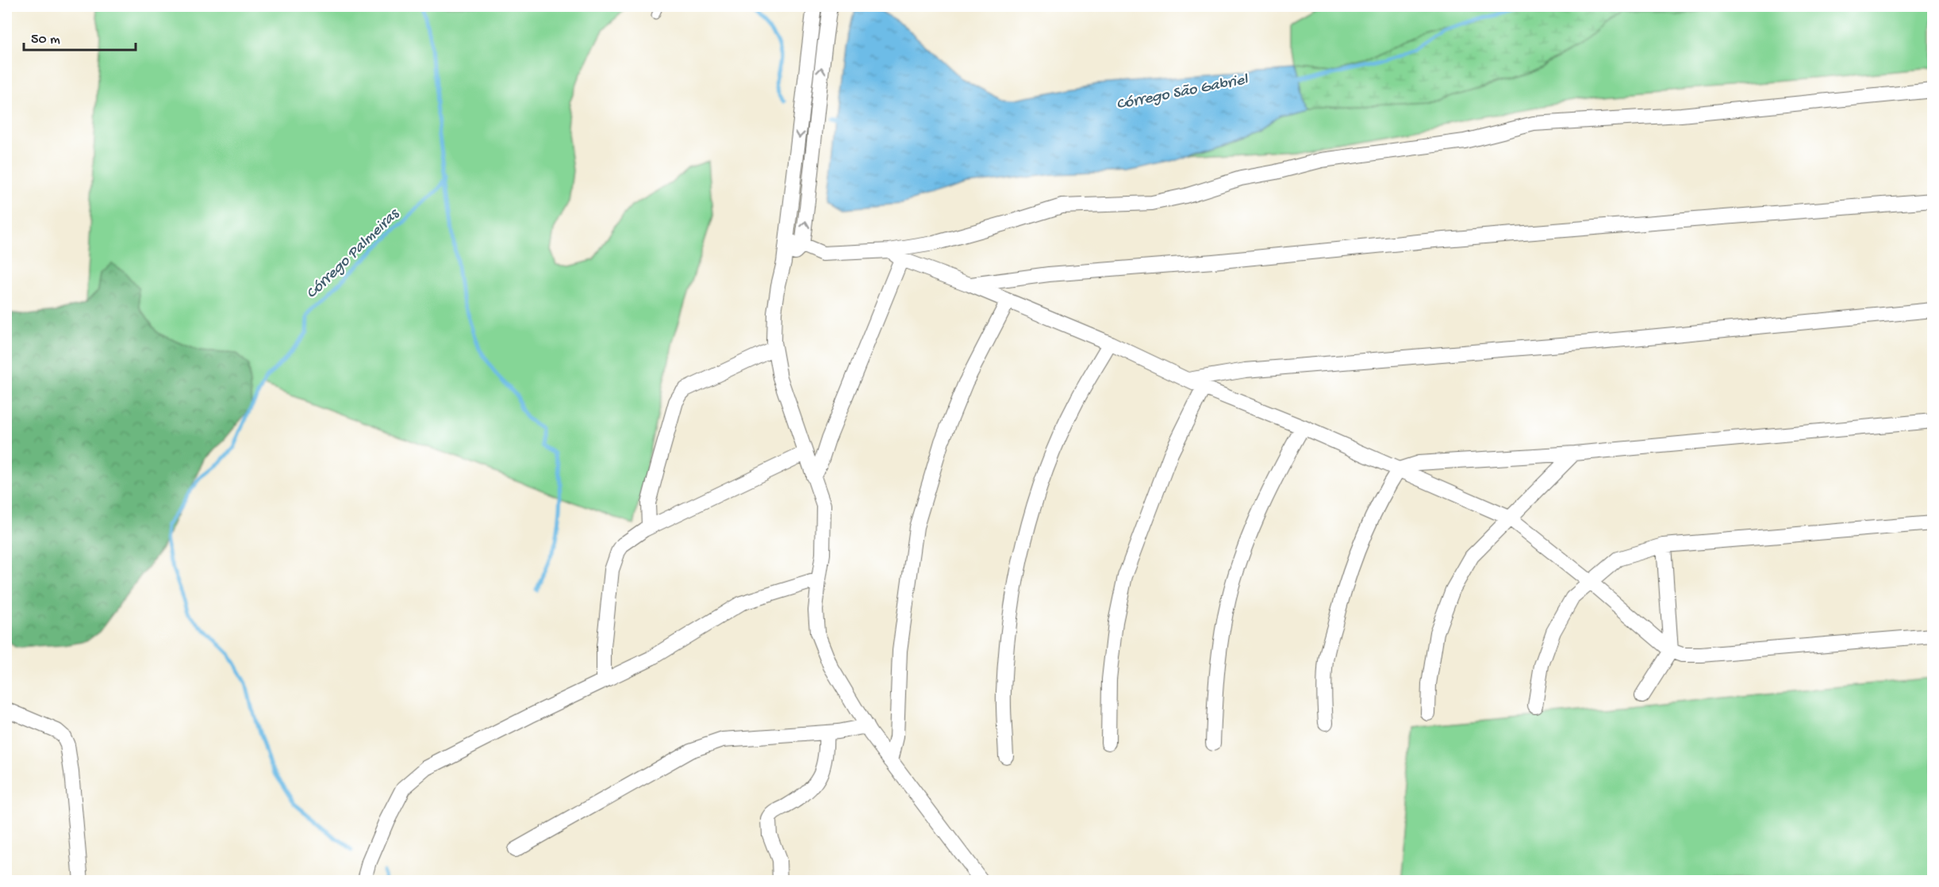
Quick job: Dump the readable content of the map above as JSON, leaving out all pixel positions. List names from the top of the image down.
{
  "water": ["Córrego São Gabriel", "Córrego Palmeiras"],
  "scale_bar": "50 m"
}
